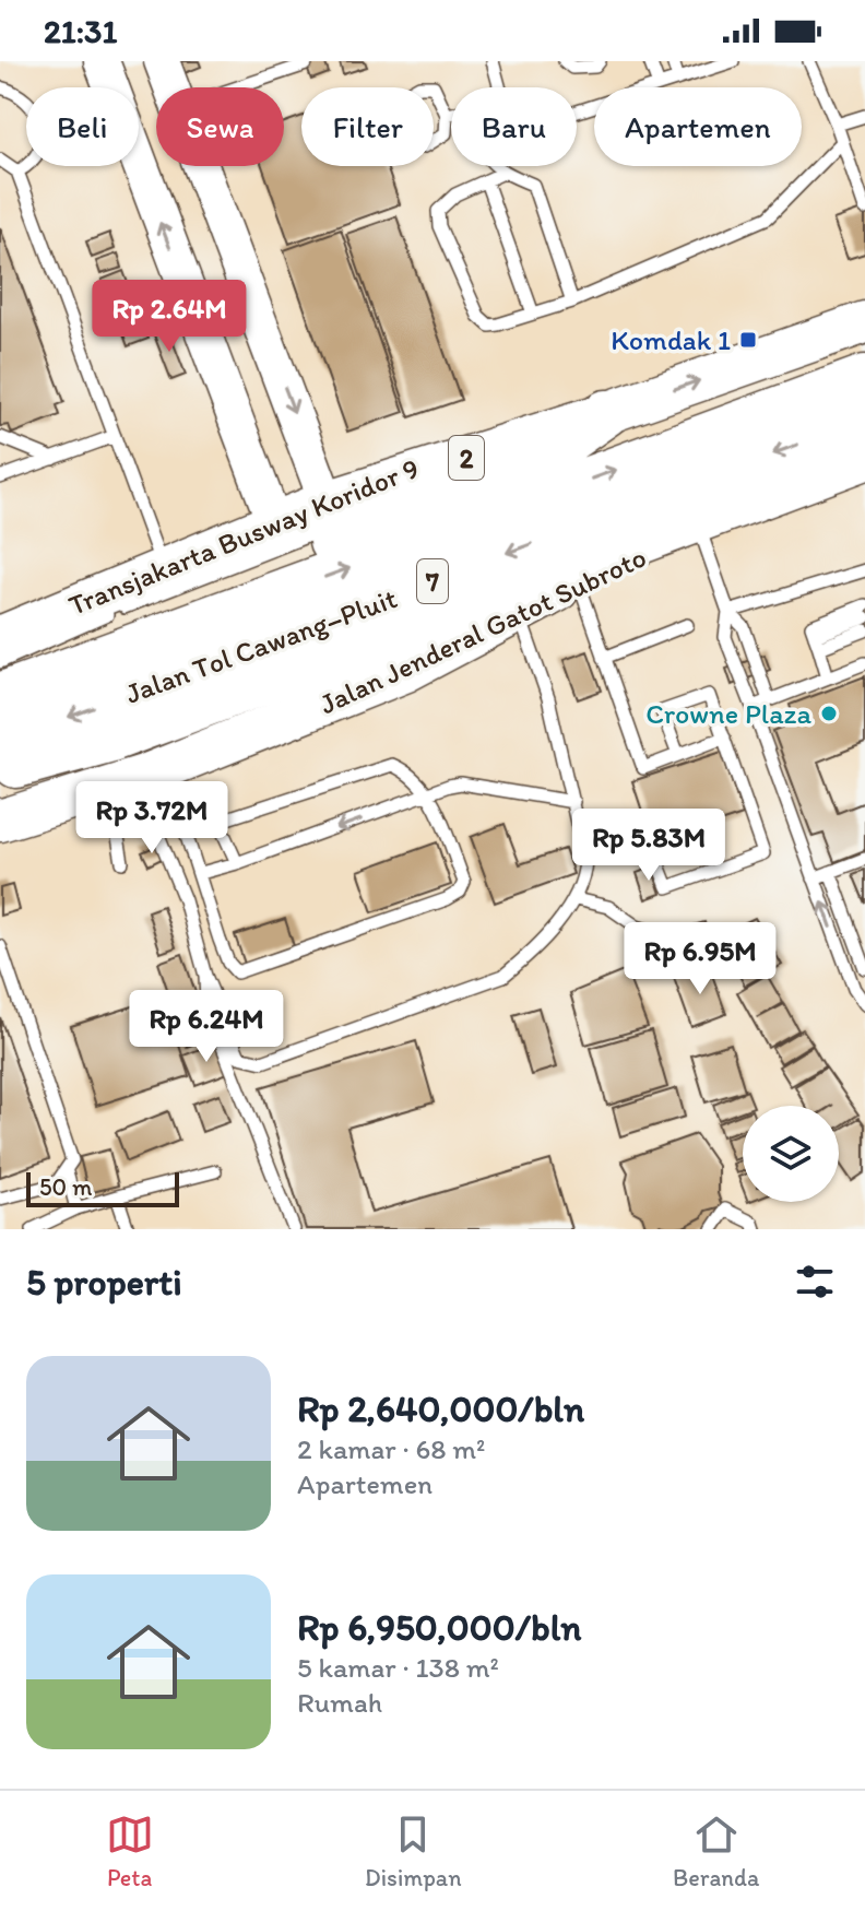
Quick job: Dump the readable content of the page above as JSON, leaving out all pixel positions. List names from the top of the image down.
{
  "streets": {
    "highway": [
      "2",
      "7",
      "Jalan Jenderal Gatot Subroto",
      "Jalan Tol Cawang–Pluit"
    ]
  },
  "places": {
    "transit": ["Komdak 1"],
    "other": ["Crowne Plaza"]
  },
  "scale_bar": "50 m",
  "page": {
    "status": "21:31",
    "chip": [
      "Beli",
      "Sewa",
      "Filter",
      "Baru",
      "Apartemen"
    ],
    "price": [
      "Rp 2.64M",
      "Rp 3.72M",
      "Rp 5.83M",
      "Rp 6.95M",
      "Rp 6.24M"
    ],
    "scale": "50 m",
    "heading": "5 properti",
    "list": [
      {
        "name": "Rp 2,640,000/bln",
        "note": "2 kamar · 68 m² · Apartemen"
      },
      {
        "name": "Rp 6,950,000/bln",
        "note": "5 kamar · 138 m² · Rumah"
      }
    ],
    "tabs": ["Peta", "Disimpan", "Beranda"]
  }
}
